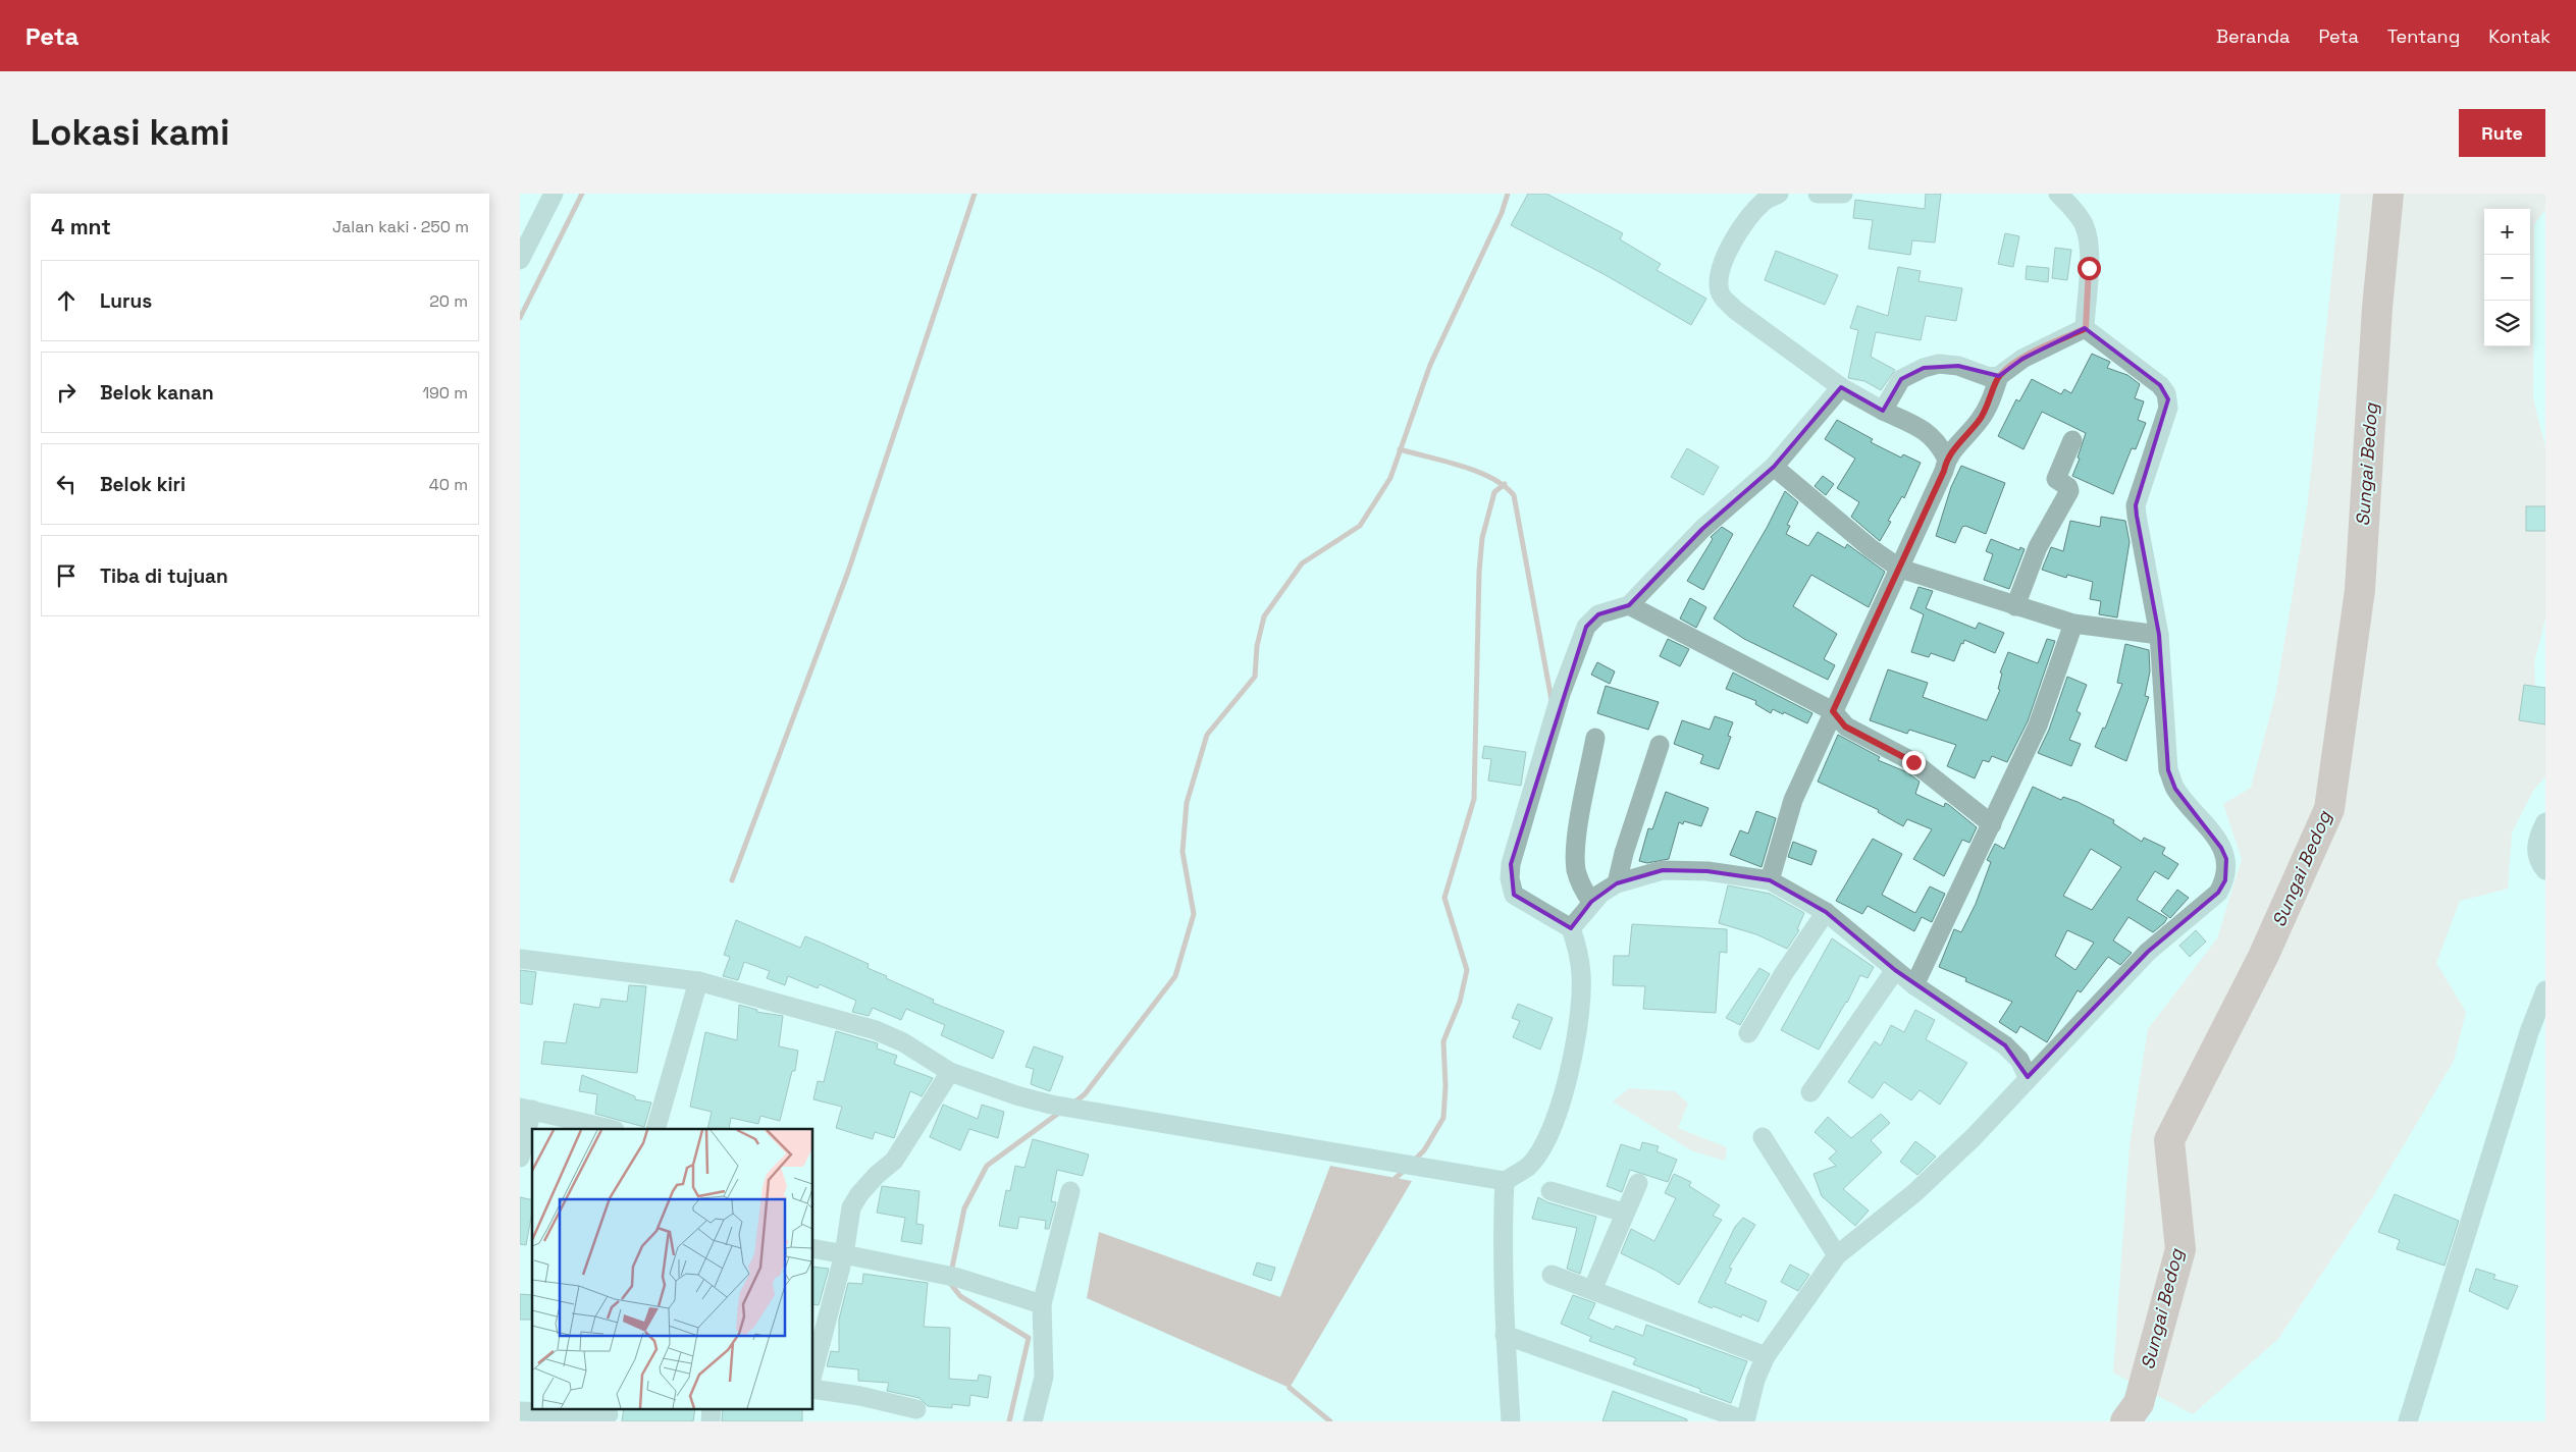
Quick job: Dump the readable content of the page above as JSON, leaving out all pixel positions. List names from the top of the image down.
{
  "water": ["Sungai Bedog"],
  "page": {
    "header": "Peta",
    "nav": [
      "Beranda",
      "Peta",
      "Tentang",
      "Kontak"
    ],
    "buttons": "Rute",
    "title": "Lokasi kami",
    "heading": ["4 mnt", "Jalan kaki · 250 m"],
    "map_buttons": ["+", "−"],
    "list": [
      ["Lurus", "20 m"],
      ["Belok kanan", "190 m"],
      ["Belok kiri", "40 m"],
      "Tiba di tujuan"
    ]
  }
}
